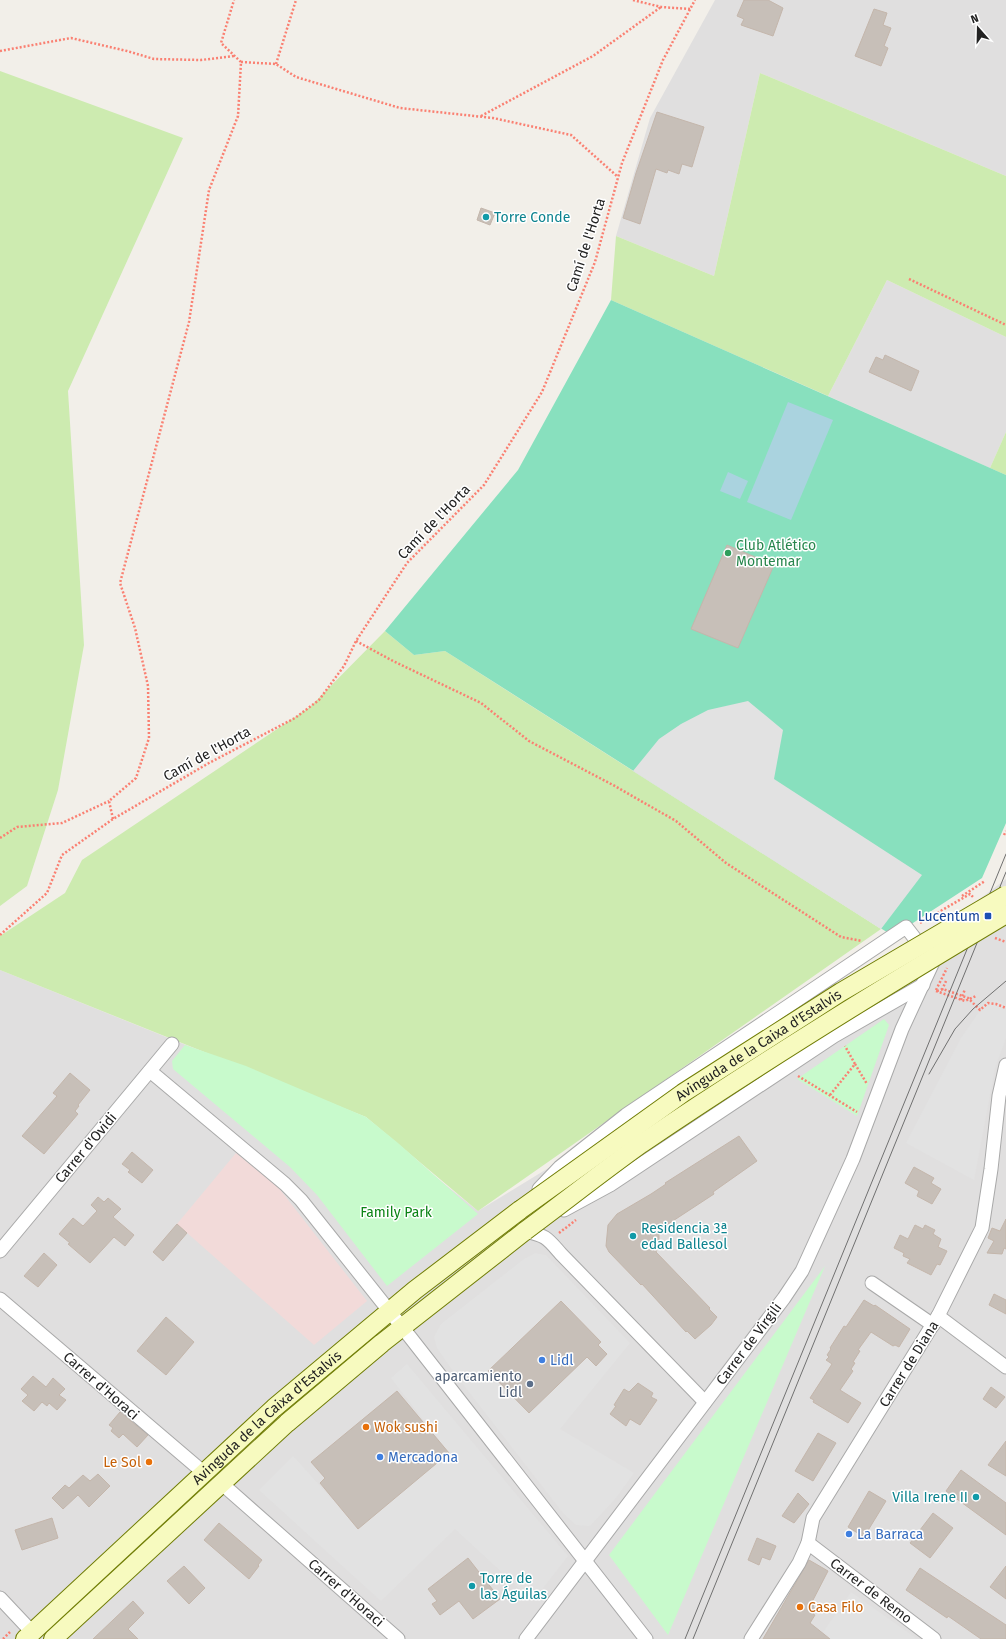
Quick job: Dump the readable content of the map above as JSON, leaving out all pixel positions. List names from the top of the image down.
{
  "streets": {
    "main road": ["Avinguda de la Caixa d'Estalvis"],
    "street": [
      "Carrer d'Ovidi",
      "Carrer de Virgili",
      "Carrer de Diana",
      "Carrer d'Horaci",
      "Carrer de Remo"
    ],
    "path": ["Camí de l'Horta"]
  },
  "crossings": [
    ["Avinguda de la Caixa d'Estalvis", "Carrer de Virgili"],
    ["Avinguda de la Caixa d'Estalvis", "Carrer d'Horaci"],
    ["Carrer de Diana", "Carrer de Remo"]
  ],
  "parks": ["Family Park"],
  "places": {
    "other": [
      "Torre Conde",
      "Club Atlético Montemar",
      "Residencia 3ª edad Ballesol",
      "Lidl",
      "aparcamiento Lidl",
      "Wok sushi",
      "Mercadona",
      "Le Sol",
      "Villa Irene II",
      "La Barraca",
      "Torre de las Águilas",
      "Casa Filo"
    ],
    "transit": ["Lucentum"]
  },
  "north": "top"
}
